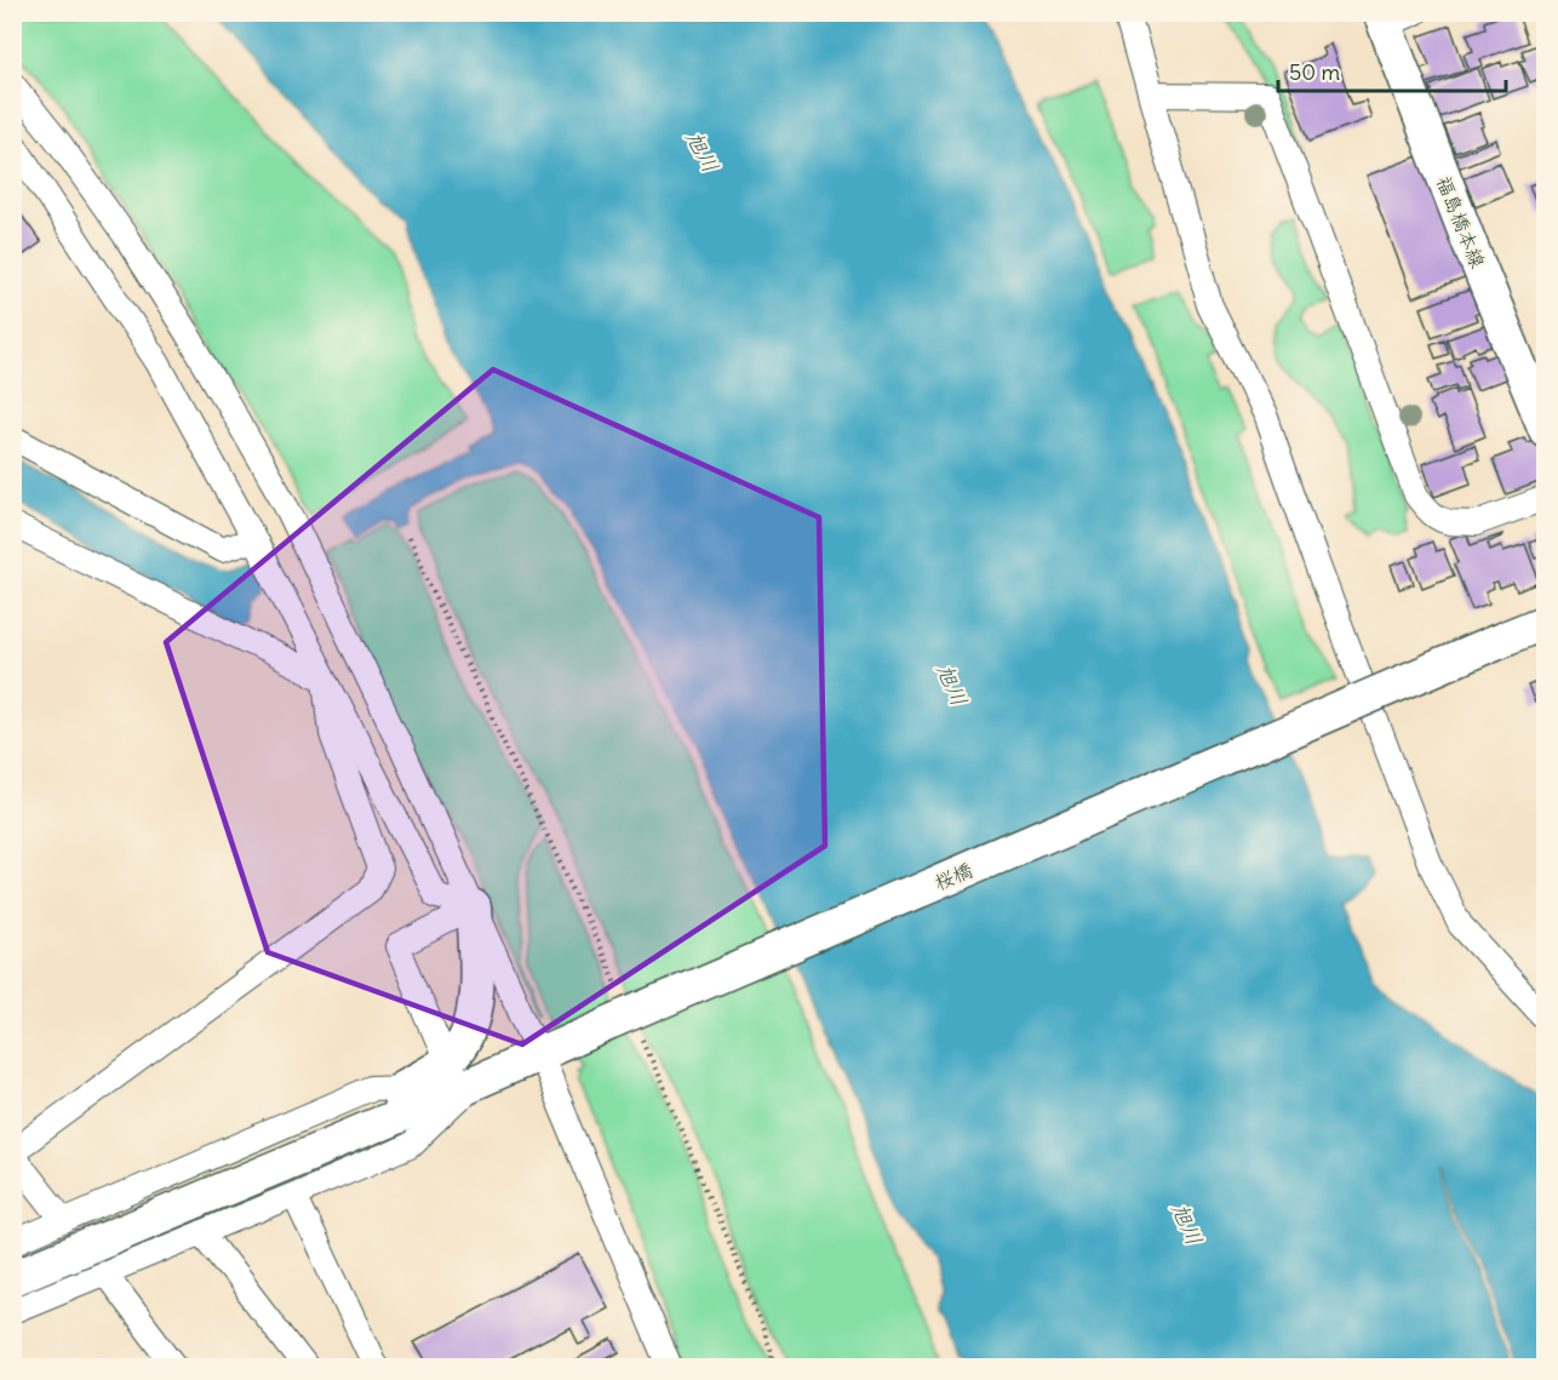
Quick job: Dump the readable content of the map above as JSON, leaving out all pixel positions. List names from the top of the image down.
{
  "streets": {
    "street": ["福島橋本線", "桜橋"]
  },
  "water": ["旭川"],
  "scale_bar": "50 m"
}
